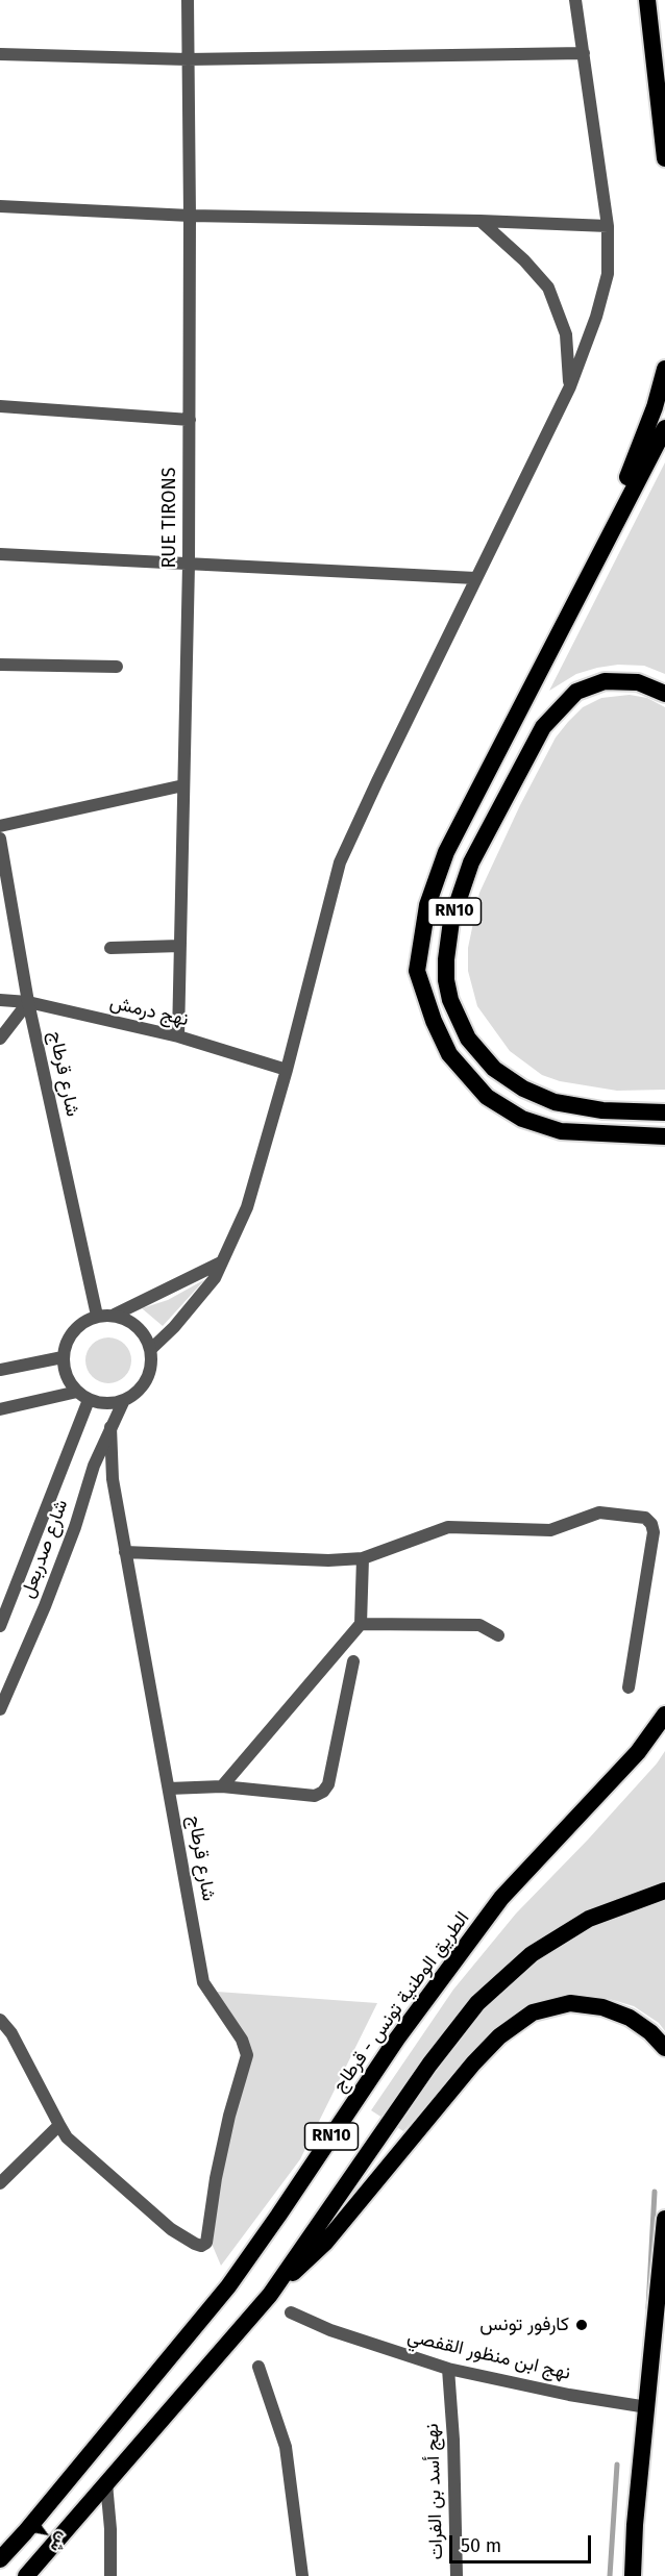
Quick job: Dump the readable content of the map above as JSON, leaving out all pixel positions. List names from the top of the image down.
{
  "streets": {
    "highway": ["RN10", "الطريق الوطنية تونس - قرطاج"],
    "street": [
      "RUE TIRONS",
      "نهج درمش",
      "شارع قرطاج",
      "شارع صدربعل",
      "نهج ابن منظور القفصي",
      "نهج أسد بن الفرات"
    ]
  },
  "crossings": [
    ["RUE TIRONS", "نهج درمش"],
    ["نهج درمش", "شارع قرطاج"],
    ["شارع قرطاج", "شارع صدربعل"],
    ["نهج ابن منظور القفصي", "نهج أسد بن الفرات"]
  ],
  "places": ["كارفور تونس"],
  "scale_bar": "50 m",
  "north": "bottom right"
}
